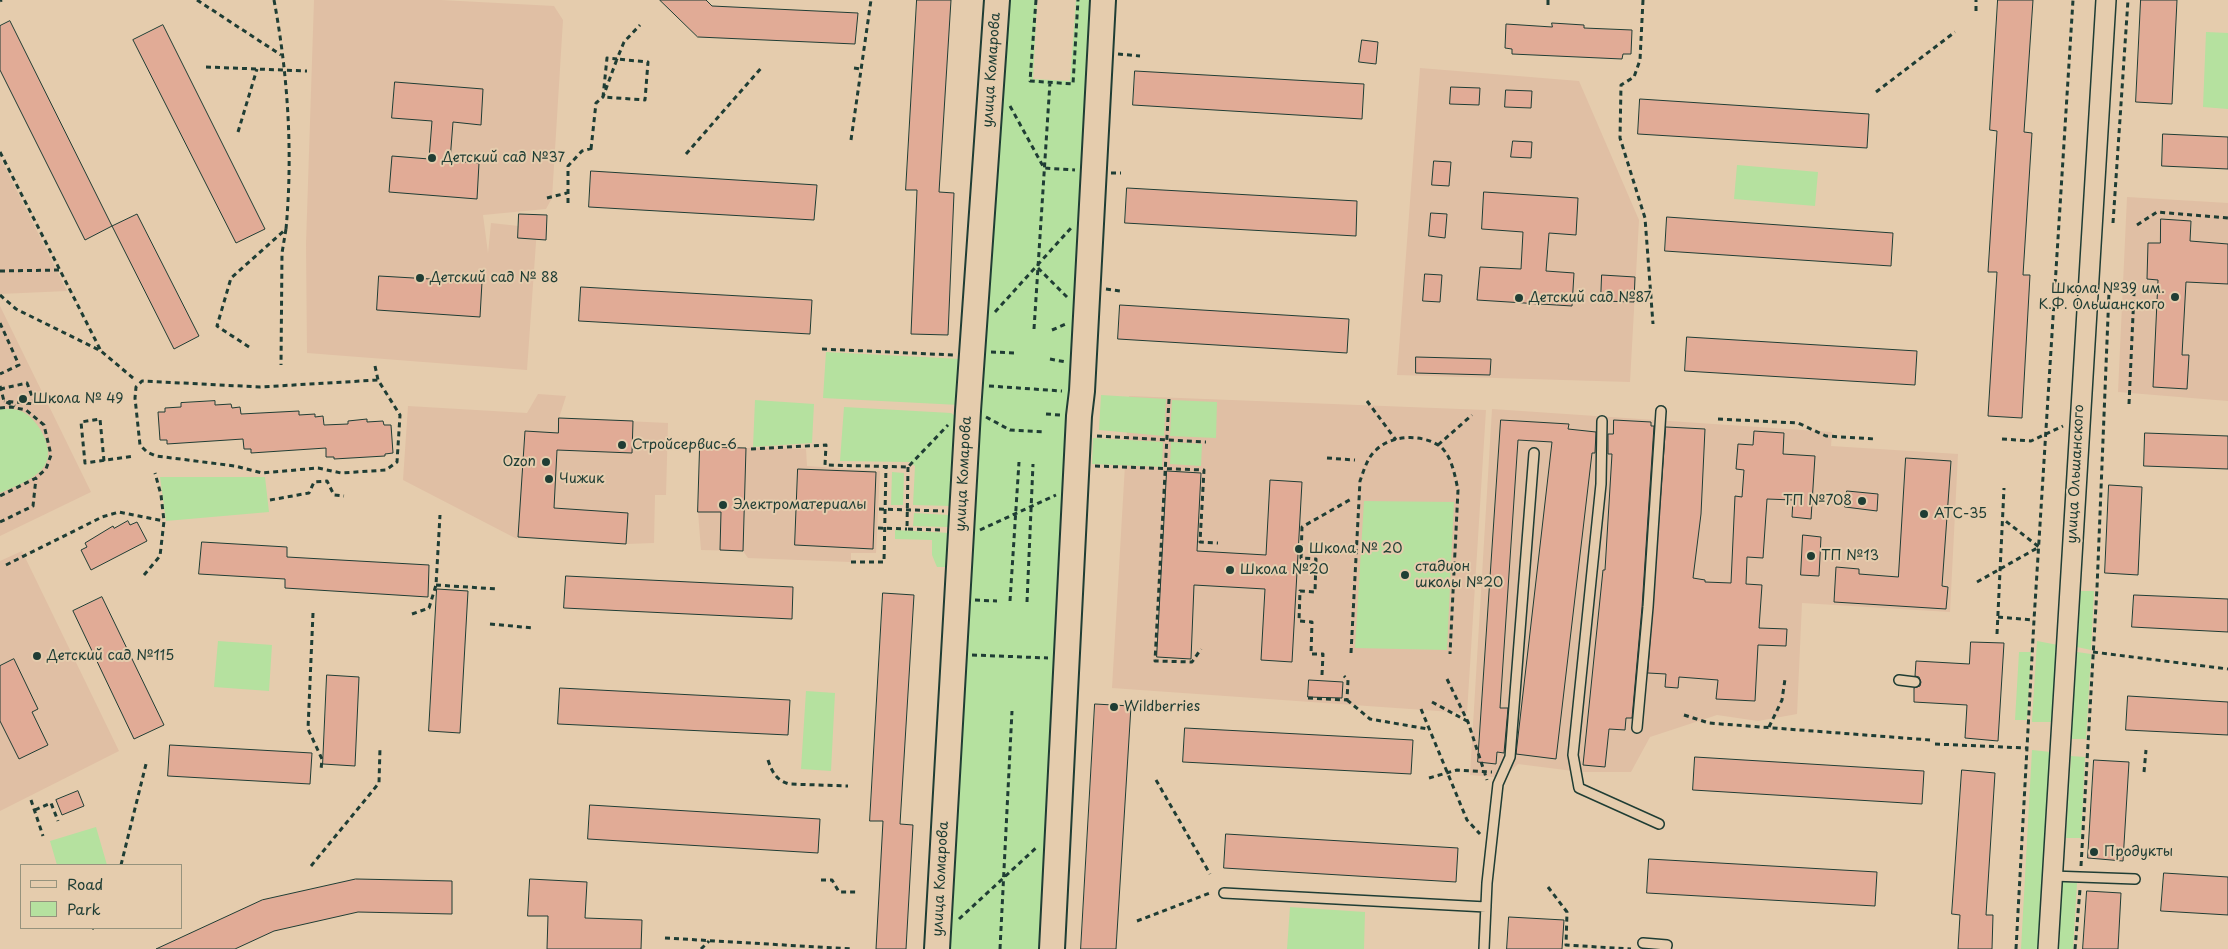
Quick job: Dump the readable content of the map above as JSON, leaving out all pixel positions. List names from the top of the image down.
{
  "streets": {
    "street": ["улица Комарова", "улица Ольшанского"]
  },
  "places": [
    "Детский сад №37",
    "Детский сад № 88",
    "Школа №39 им. К.Ф. Ольшанского",
    "Детский сад №87",
    "Школа № 49",
    "Стройсервис-6",
    "Ozon",
    "Чижик",
    "ТП №708",
    "Электроматериалы",
    "АТС-35",
    "Школа № 20",
    "ТП №13",
    "Школа №20",
    "стадион школы №20",
    "Детский сад №115",
    "Wildberries",
    "Продукты"
  ],
  "legend": ["Road", "Park"]
}
